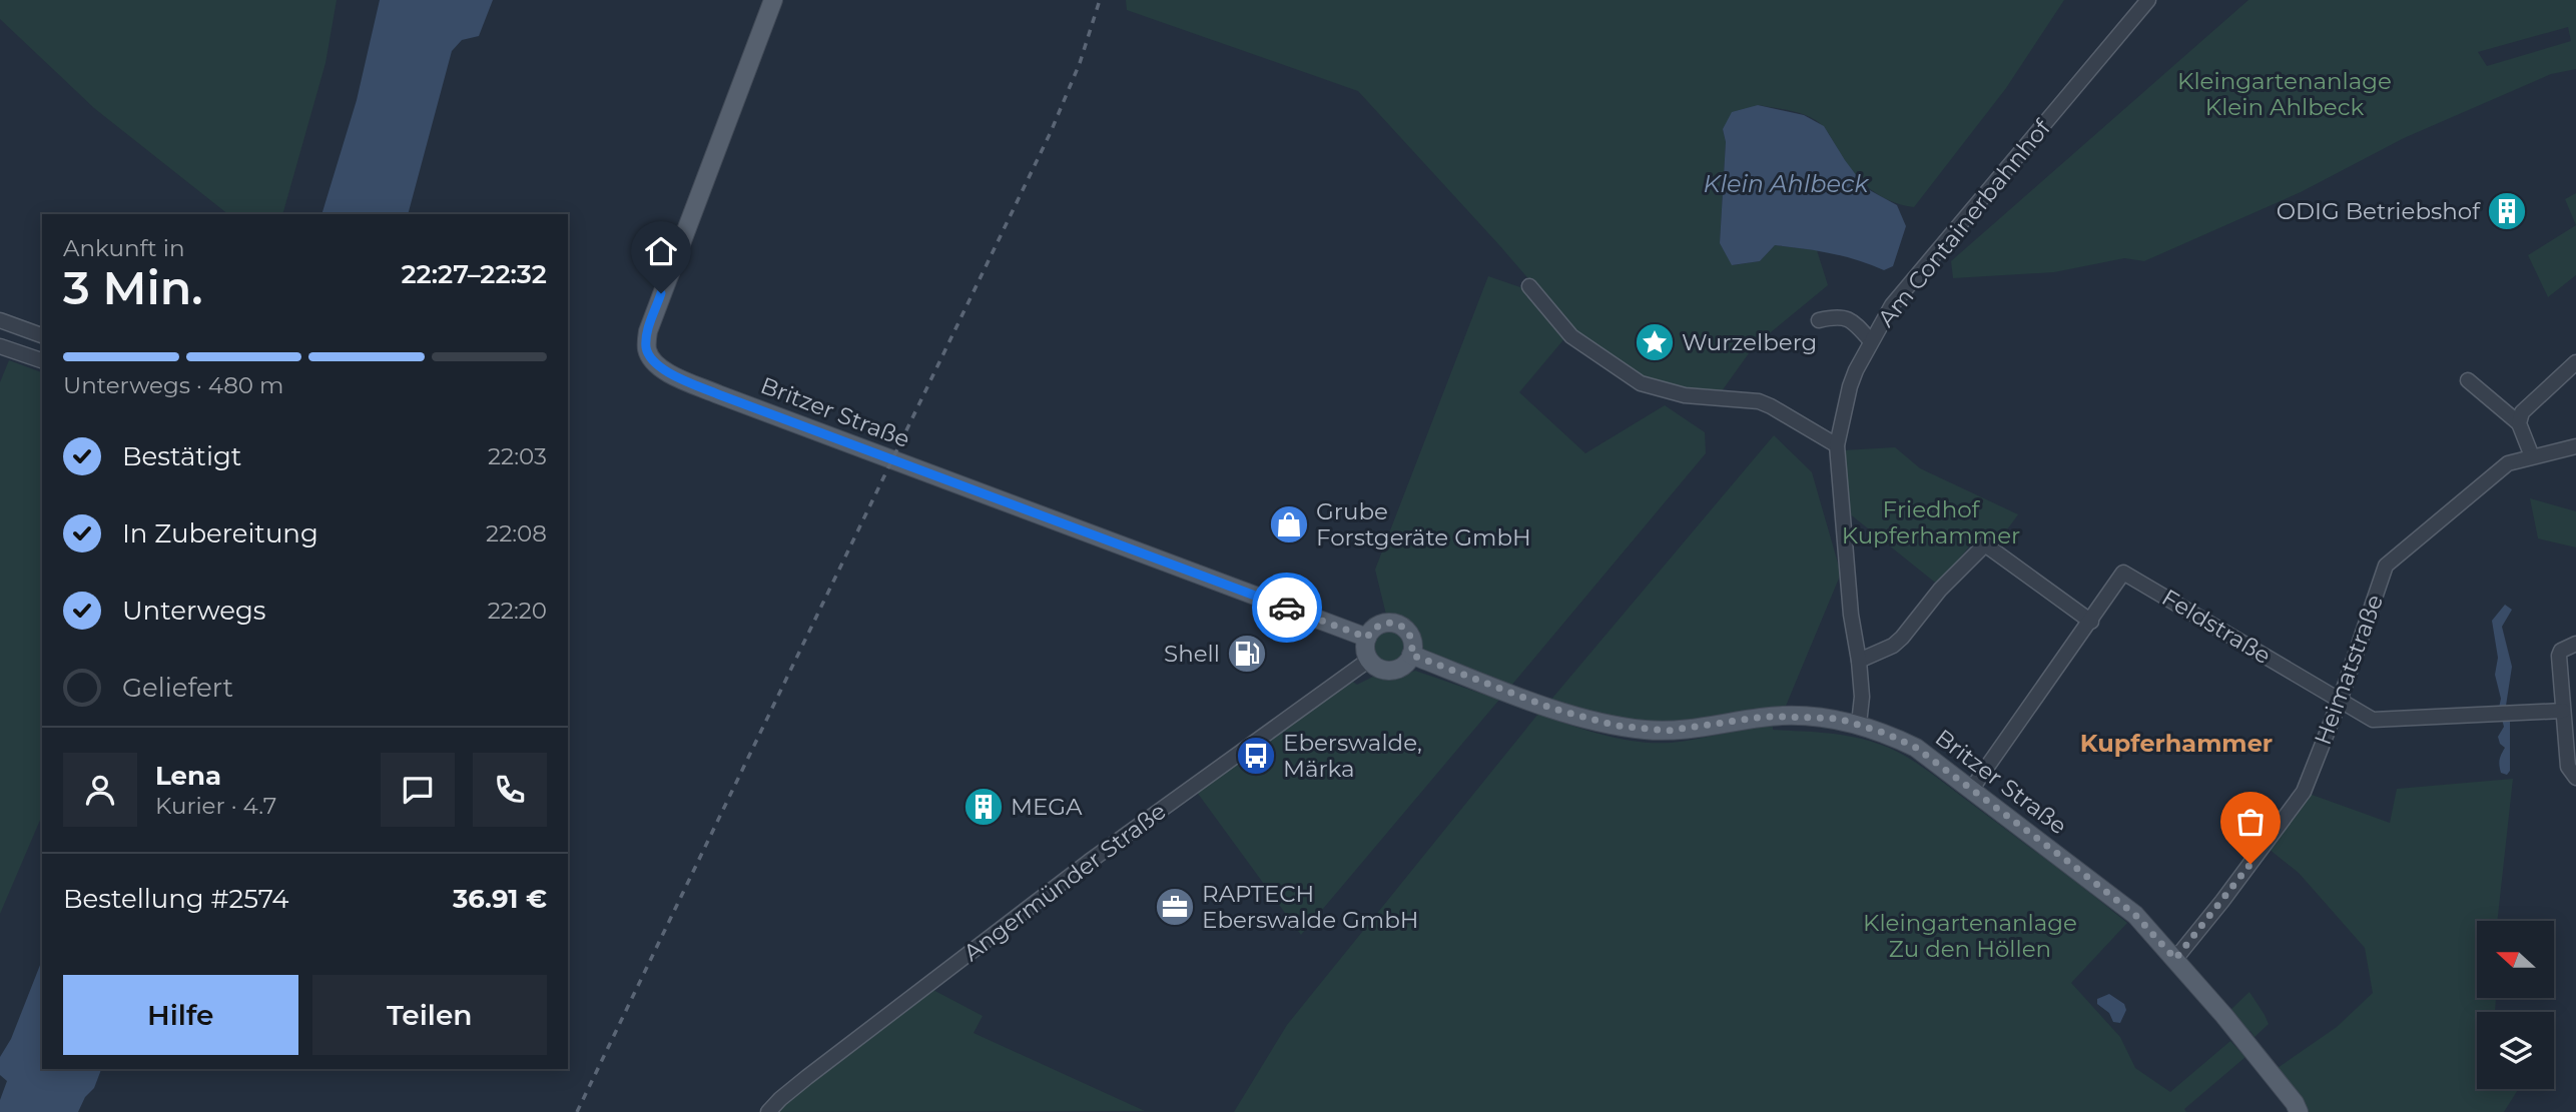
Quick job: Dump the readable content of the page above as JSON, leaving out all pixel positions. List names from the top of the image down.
{
  "streets": {
    "main road": ["Britzer Straße"],
    "street": [
      "Am Containerbahnhof",
      "Feldstraße",
      "Heimatstraße",
      "Angermünder Straße"
    ]
  },
  "crossings": [
    ["Am Containerbahnhof", "Britzer Straße"],
    ["Britzer Straße", "Feldstraße"],
    ["Britzer Straße", "Heimatstraße"],
    ["Britzer Straße", "Angermünder Straße"],
    ["Feldstraße", "Heimatstraße"]
  ],
  "districts": ["Kupferhammer"],
  "water": ["Klein Ahlbeck"],
  "parks": ["Kleingartenanlage Klein Ahlbeck", "Friedhof Kupferhammer", "Kleingartenanlage Zu den Höllen"],
  "places": {
    "building": ["ODIG Betriebshof", "MEGA"],
    "place": ["Wurzelberg"],
    "shop": ["Grube Forstgeräte GmbH"],
    "fuel station": ["Shell"],
    "bus stop": ["Eberswalde, Märka"],
    "office": ["RAPTECH Eberswalde GmbH"]
  },
  "north": "left",
  "page": {
    "heading": ["3 Min.", "Ankunft in", "22:27–22:32"],
    "panel": [
      "Lena",
      "Kurier · 4.7",
      "Bestellung #2574",
      "36.91 €"
    ],
    "bar": "Unterwegs · 480 m",
    "list": [
      ["Bestätigt", "22:03"],
      ["In Zubereitung", "22:08"],
      ["Unterwegs", "22:20"],
      "Geliefert"
    ],
    "buttons": ["Hilfe", "Teilen"]
  }
}
